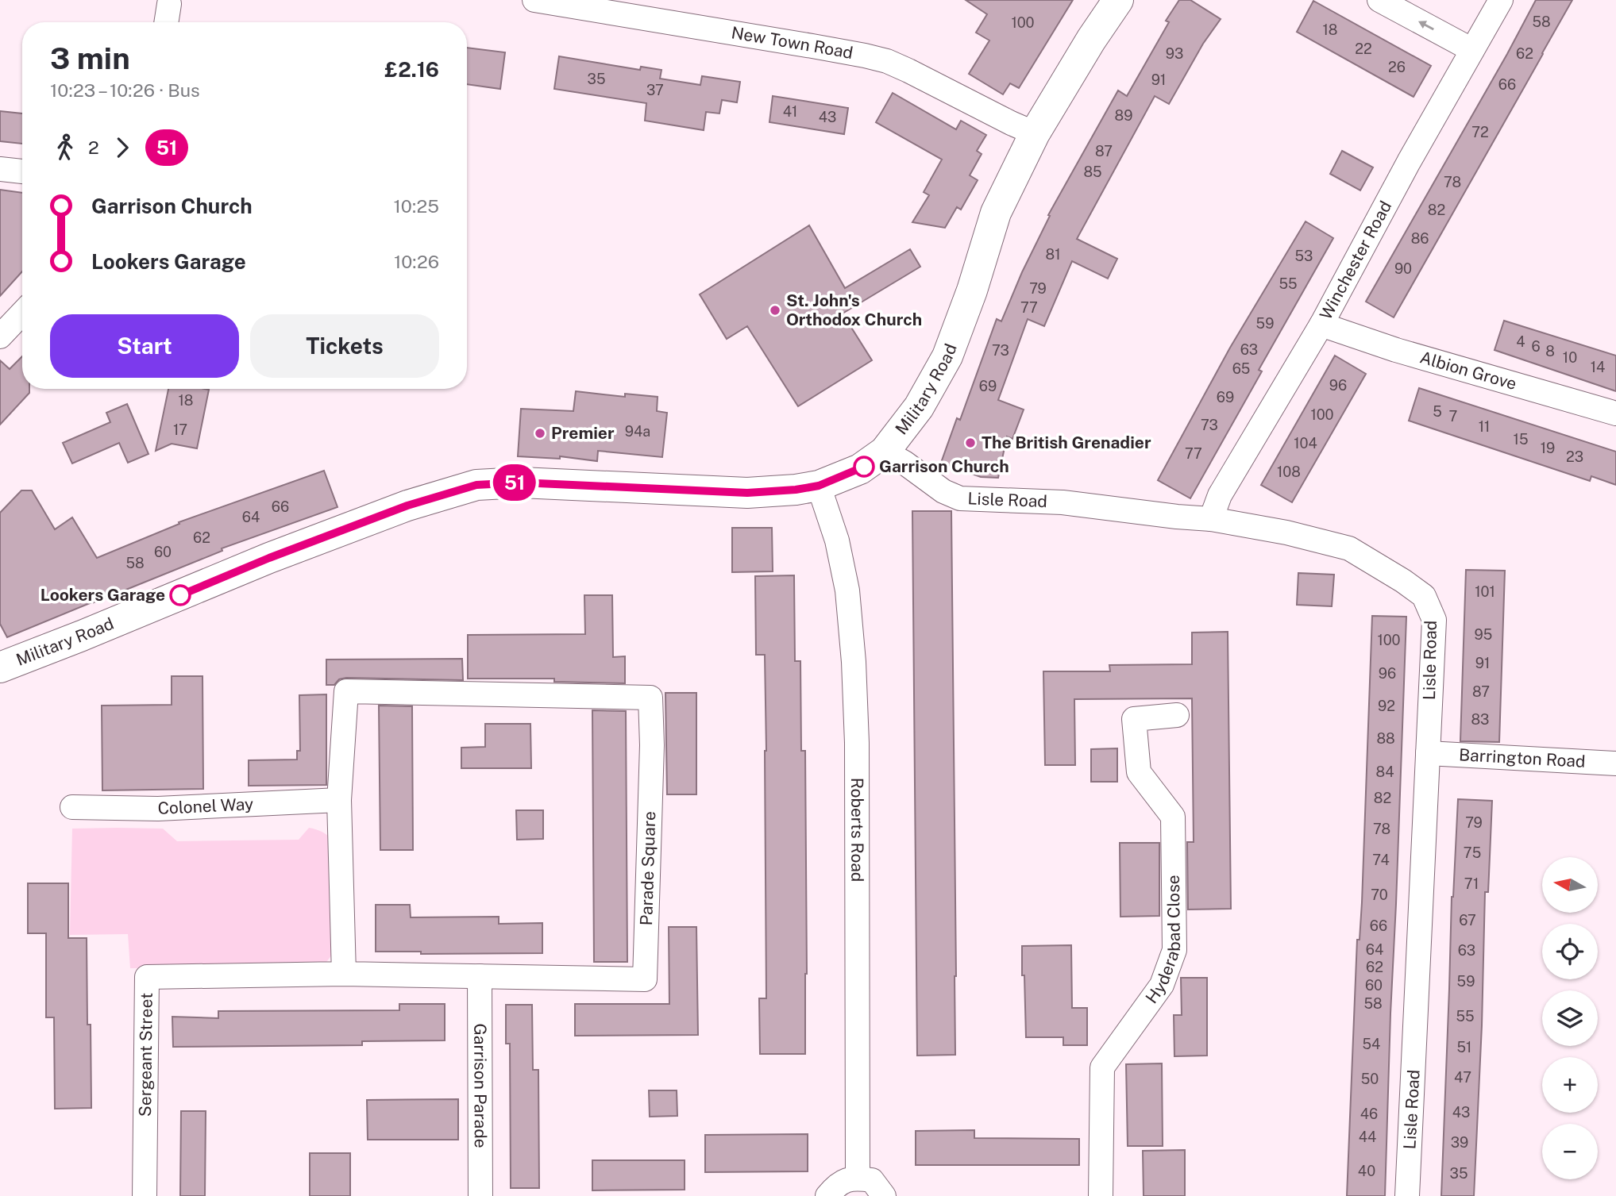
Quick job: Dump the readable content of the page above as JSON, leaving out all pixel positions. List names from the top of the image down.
{
  "streets": {
    "street": [
      "New Town Road",
      "Winchester Road",
      "Albion Grove",
      "Military Road",
      "Lisle Road",
      "Barrington Road",
      "Colonel Way",
      "Roberts Road",
      "Parade Square",
      "Hyderabad Close",
      "Sergeant Street",
      "Garrison Parade"
    ]
  },
  "crossings": [
    ["New Town Road", "Military Road"],
    ["Winchester Road", "Albion Grove"],
    ["Winchester Road", "Lisle Road"],
    ["Military Road", "Lisle Road"],
    ["Military Road", "Roberts Road"],
    ["Lisle Road", "Barrington Road"],
    ["Colonel Way", "Parade Square"],
    ["Parade Square", "Sergeant Street"],
    ["Parade Square", "Garrison Parade"]
  ],
  "places": [
    "St. John's Orthodox Church",
    "Premier",
    "The British Grenadier",
    "Garrison Church",
    "Lookers Garage"
  ],
  "lines": ["bus line 51"],
  "house_numbers": [
    "58",
    "100",
    "18",
    "22",
    "93",
    "62",
    "26",
    "35",
    "91",
    "66",
    "37",
    "41",
    "89",
    "43",
    "72",
    "87",
    "85",
    "78",
    "82",
    "86",
    "81",
    "53",
    "90",
    "55",
    "79",
    "77",
    "59",
    "4",
    "6",
    "63",
    "73",
    "8",
    "10",
    "14",
    "65",
    "96",
    "69",
    "69",
    "18",
    "5",
    "100",
    "7",
    "73",
    "11",
    "17",
    "94a",
    "15",
    "104",
    "19",
    "77",
    "23",
    "108",
    "66",
    "64",
    "62",
    "60",
    "58",
    "101",
    "95",
    "100",
    "91",
    "96",
    "87",
    "92",
    "83",
    "88",
    "84",
    "82",
    "79",
    "78",
    "75",
    "74",
    "71",
    "70",
    "67",
    "66",
    "64",
    "63",
    "62",
    "59",
    "60",
    "58",
    "55",
    "54",
    "51",
    "47",
    "50",
    "43",
    "46",
    "44",
    "39",
    "40",
    "35"
  ],
  "north": "left",
  "page": {
    "on_map": "51",
    "heading": ["3 min", "10:23 – 10:26 · Bus", "£2.16"],
    "legs": ["2", "51"],
    "list": [
      {
        "name": "Garrison Church",
        "value": "10:25"
      },
      {
        "name": "Lookers Garage",
        "value": "10:26"
      }
    ],
    "buttons": ["Start", "Tickets"],
    "map_buttons": ["+", "−"]
  }
}
